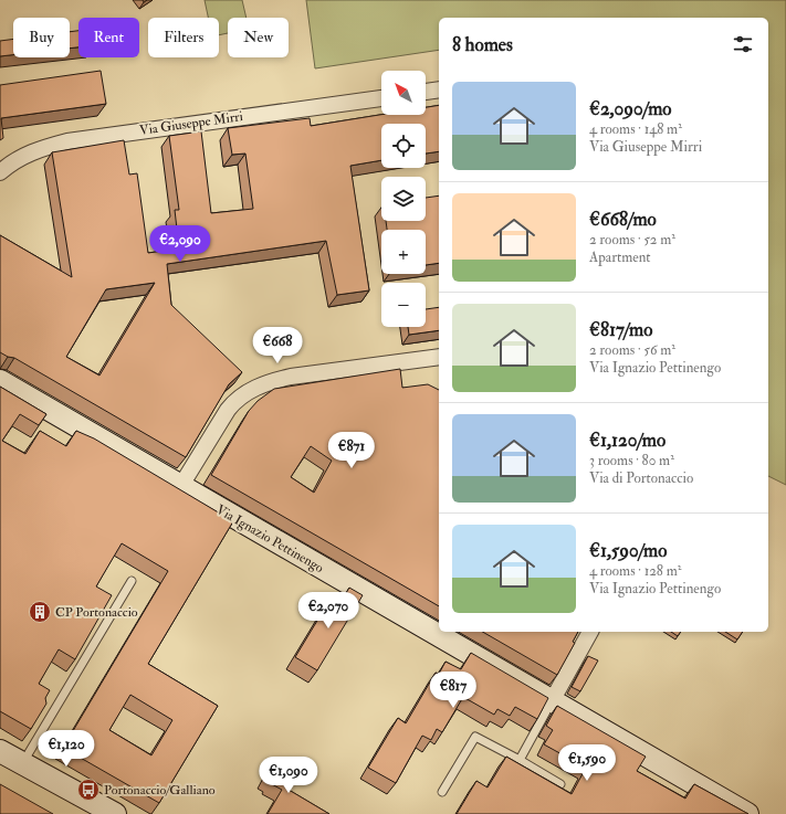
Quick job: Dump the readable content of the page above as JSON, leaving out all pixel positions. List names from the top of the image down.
{
  "streets": {
    "main road": ["Via Ignazio Pettinengo"],
    "street": ["Via Giuseppe Mirri"]
  },
  "places": {
    "building": ["CP Portonaccio"],
    "bus stop": ["Portonaccio/Galliano"]
  },
  "north": "top left",
  "page": {
    "chip": [
      "Buy",
      "Rent",
      "Filters",
      "New"
    ],
    "heading": "8 homes",
    "map_buttons": ["+", "−"],
    "list": [
      {
        "name": "€2,090/mo",
        "note": "4 rooms · 148 m² · Via Giuseppe Mirri"
      },
      {
        "name": "€668/mo",
        "note": "2 rooms · 52 m² · Apartment"
      },
      {
        "name": "€817/mo",
        "note": "2 rooms · 56 m² · Via Ignazio Pettinengo"
      },
      {
        "name": "€1,120/mo",
        "note": "3 rooms · 80 m² · Via di Portonaccio"
      },
      {
        "name": "€1,590/mo",
        "note": "4 rooms · 128 m² · Via Ignazio Pettinengo"
      }
    ],
    "price": [
      "€2,090",
      "€668",
      "€871",
      "€2,070",
      "€817",
      "€1,120",
      "€1,590",
      "€1,090"
    ]
  }
}
